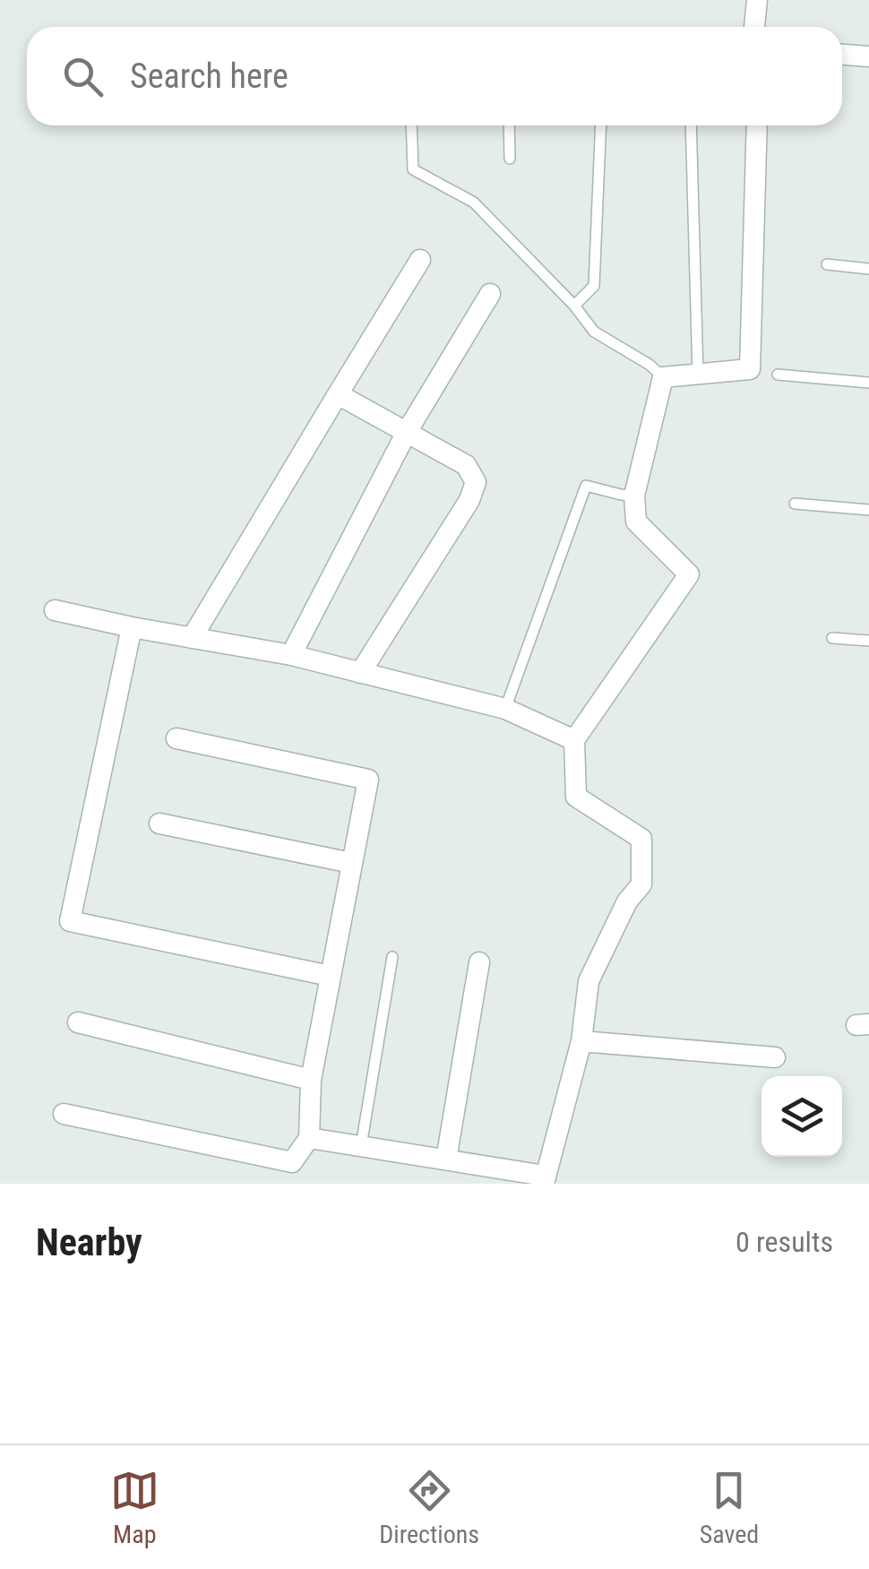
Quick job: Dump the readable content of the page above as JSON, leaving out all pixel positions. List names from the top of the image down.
{
  "page": {
    "search": "Search here",
    "heading": ["Nearby", "0 results"],
    "nav": ["Map", "Directions", "Saved"]
  }
}
